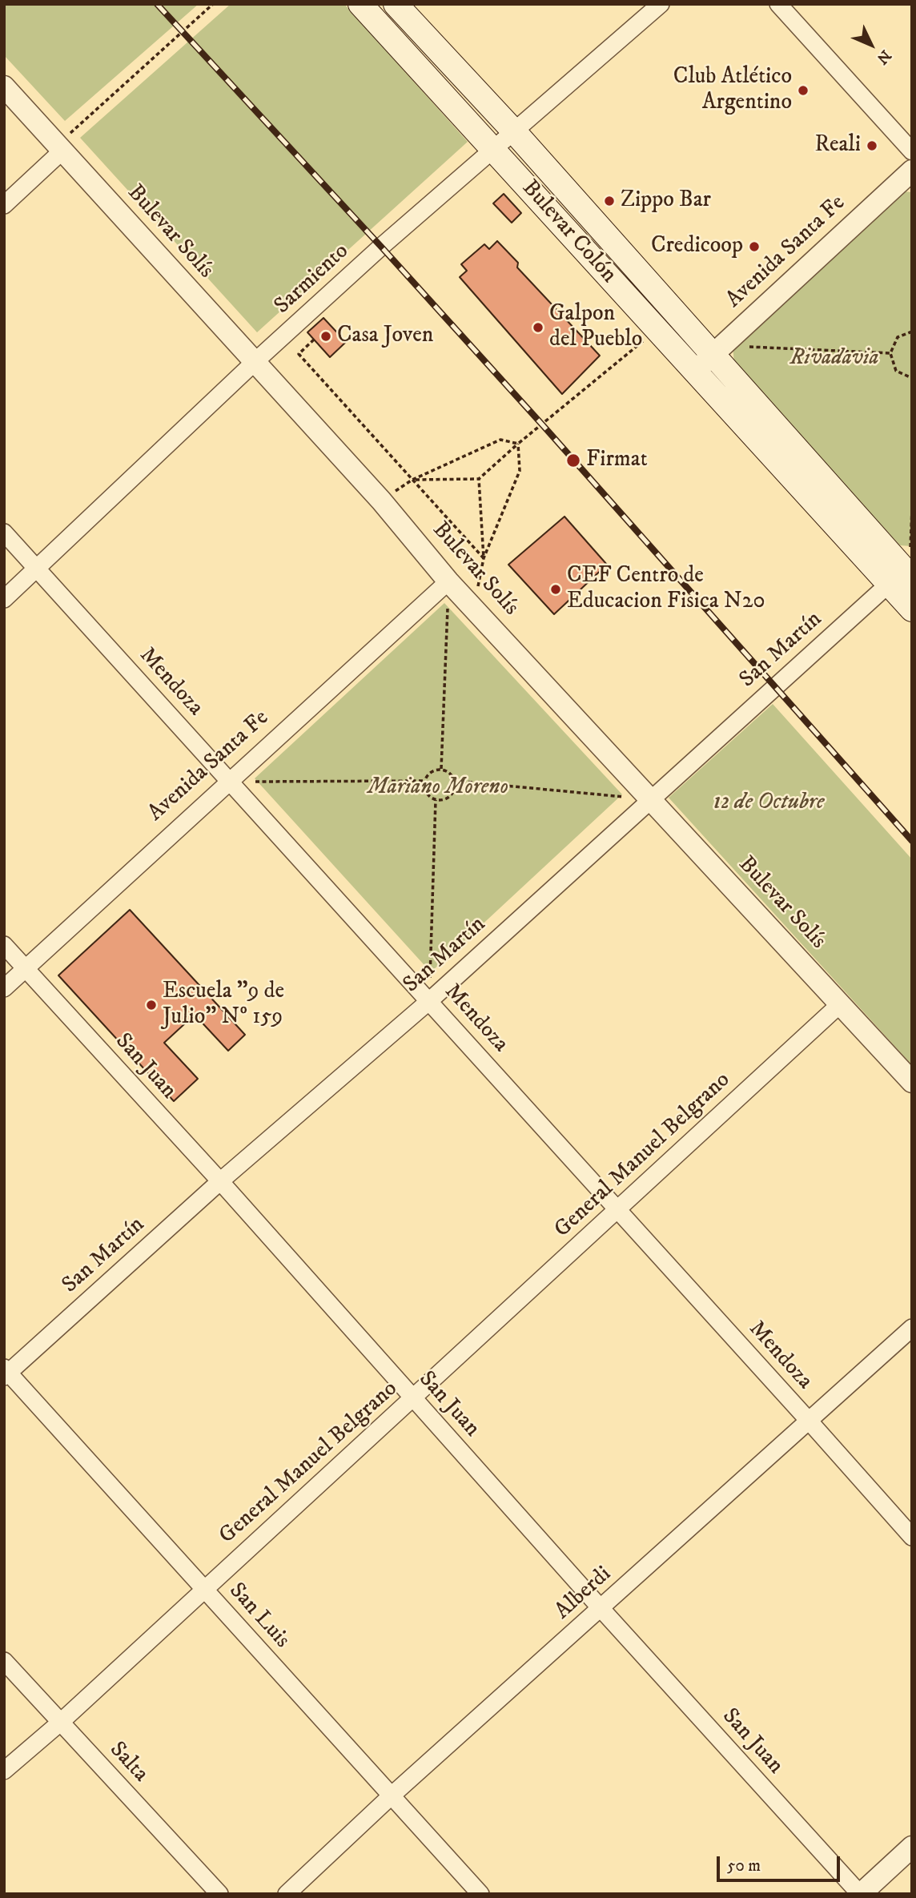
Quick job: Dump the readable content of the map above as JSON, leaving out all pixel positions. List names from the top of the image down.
{
  "streets": {
    "main road": ["Bulevar Colón"],
    "street": [
      "Bulevar Solís",
      "Avenida Santa Fe",
      "Sarmiento",
      "San Martín",
      "Mendoza",
      "San Juan",
      "General Manuel Belgrano",
      "Alberdi",
      "San Luis",
      "Salta"
    ]
  },
  "crossings": [
    ["Bulevar Solís", "Avenida Santa Fe"],
    ["Bulevar Solís", "Sarmiento"],
    ["Bulevar Solís", "San Martín"],
    ["Bulevar Solís", "General Manuel Belgrano"],
    ["Bulevar Colón", "Avenida Santa Fe"],
    ["Bulevar Colón", "Sarmiento"],
    ["Bulevar Colón", "San Martín"],
    ["Avenida Santa Fe", "Mendoza"],
    ["Avenida Santa Fe", "San Juan"],
    ["Sarmiento", "Mendoza"],
    ["San Martín", "Mendoza"],
    ["San Martín", "San Juan"],
    ["San Martín", "San Luis"],
    ["Mendoza", "General Manuel Belgrano"],
    ["Mendoza", "Alberdi"],
    ["San Juan", "General Manuel Belgrano"],
    ["San Juan", "Alberdi"],
    ["General Manuel Belgrano", "San Luis"],
    ["General Manuel Belgrano", "Salta"],
    ["Alberdi", "San Luis"]
  ],
  "parks": ["Rivadavia", "Mariano Moreno", "12 de Octubre"],
  "places": [
    "Club Atlético Argentino",
    "Reali",
    "Zippo Bar",
    "Credicoop",
    "Galpon del Pueblo",
    "Casa Joven",
    "Firmat",
    "CEF Centro de Educacion Fisica N20",
    "Escuela \"9 de Julio\" Nº 159"
  ],
  "scale_bar": "50 m",
  "north": "bottom right"
}
